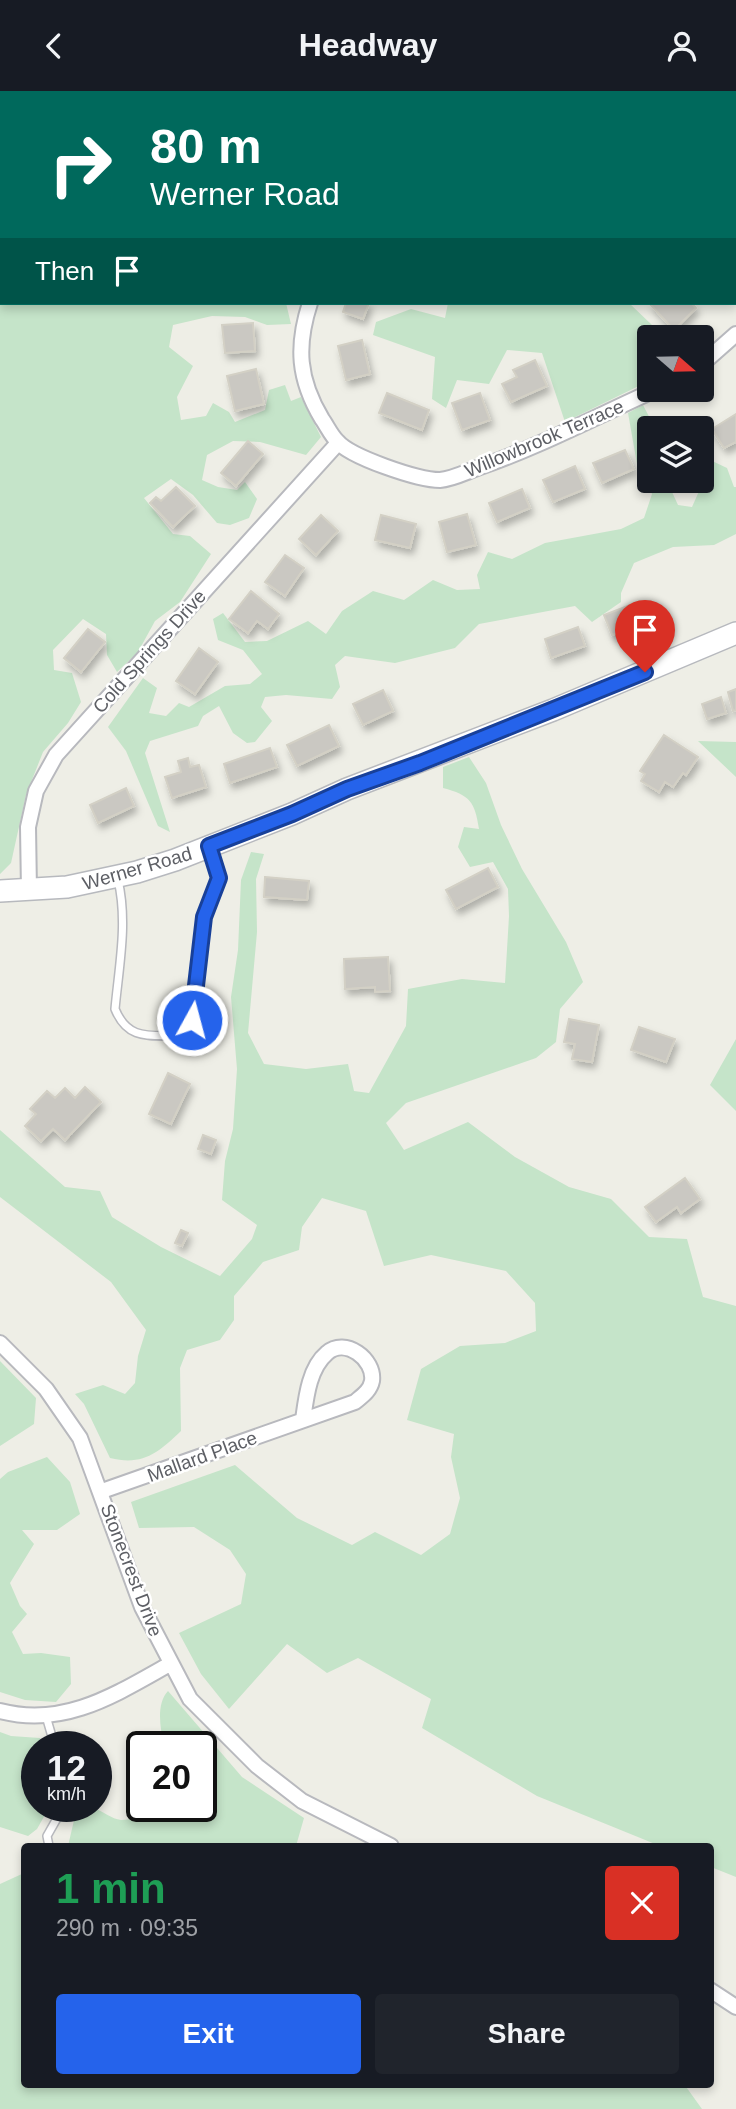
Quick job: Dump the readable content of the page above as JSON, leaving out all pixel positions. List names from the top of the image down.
{
  "streets": {
    "street": [
      "Willowbrook Terrace",
      "Cold Springs Drive",
      "Werner Road",
      "Mallard Place",
      "Stonecrest Drive"
    ]
  },
  "crossings": [
    ["Willowbrook Terrace", "Cold Springs Drive"],
    ["Cold Springs Drive", "Werner Road"],
    ["Mallard Place", "Stonecrest Drive"]
  ],
  "north": "right",
  "page": {
    "header": "Headway",
    "turn": ["80 m", "Werner Road"],
    "then": "Then",
    "speed": "12 km/h",
    "limit": "20",
    "heading": ["1 min", "290 m · 09:35"],
    "buttons": ["Exit", "Share"]
  }
}
